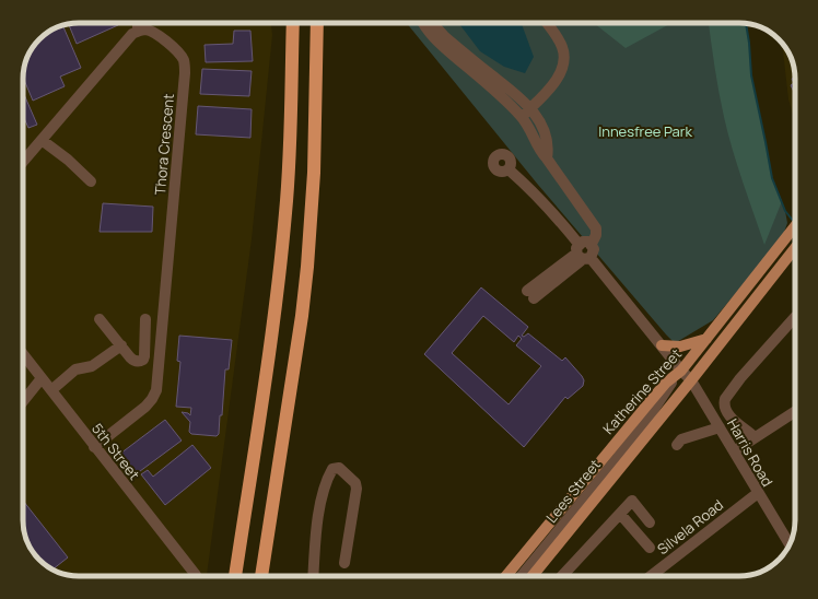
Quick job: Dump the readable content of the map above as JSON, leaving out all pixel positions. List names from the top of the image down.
{
  "streets": {
    "main road": ["Katherine Street"],
    "street": [
      "Thora Crescent",
      "5th Street",
      "Harris Road",
      "Lees Street",
      "Silvela Road"
    ]
  },
  "crossings": [
    ["Thora Crescent", "5th Street"],
    ["Katherine Street", "Harris Road"],
    ["Katherine Street", "Lees Street"],
    ["Harris Road", "Lees Street"],
    ["Harris Road", "Silvela Road"]
  ],
  "parks": ["Innesfree Park"]
}
